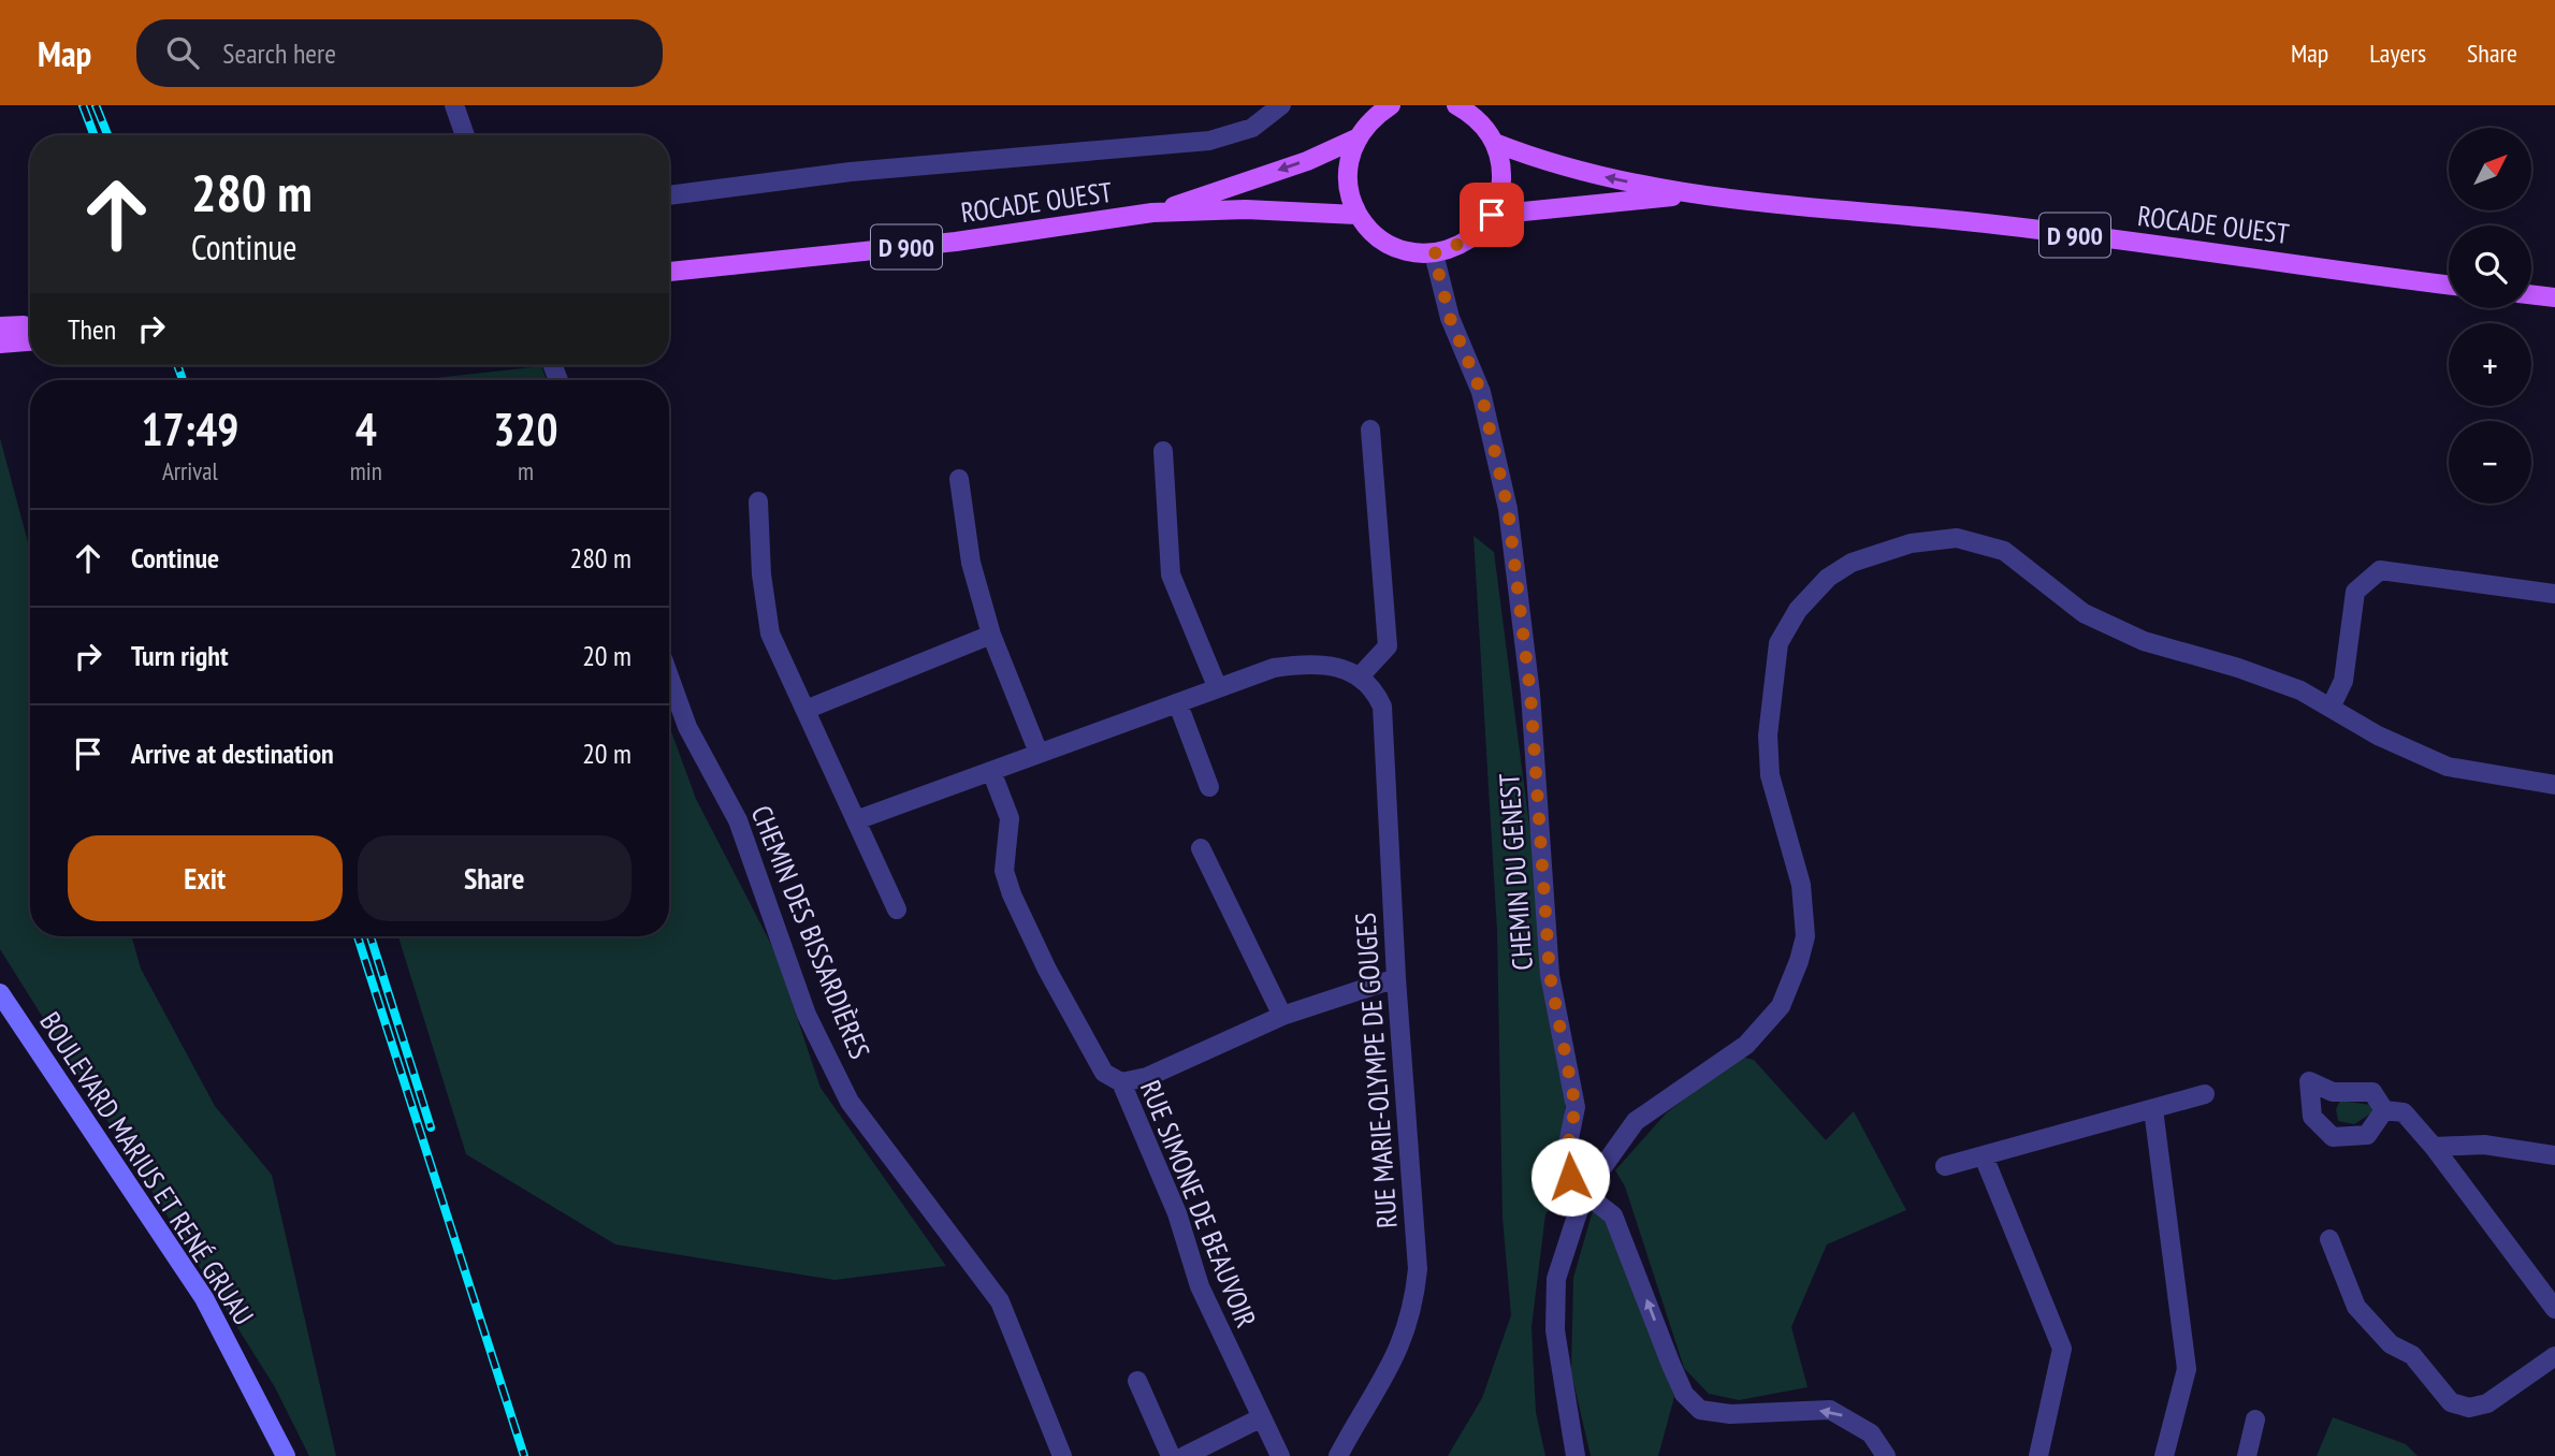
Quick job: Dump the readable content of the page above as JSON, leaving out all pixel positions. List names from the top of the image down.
{
  "streets": {
    "main road": ["ROCADE OUEST", "D 900", "BOULEVARD MARIUS ET RENÉ GRUAU"],
    "street": [
      "CHEMIN DU GENEST",
      "CHEMIN DES BISSARDIÈRES",
      "RUE MARIE-OLYMPE DE GOUGES",
      "RUE SIMONE DE BEAUVOIR"
    ]
  },
  "north": "top right",
  "page": {
    "header": "Map",
    "search": "Search here",
    "nav": ["Map", "Layers", "Share"],
    "map_buttons": ["+", "−"],
    "turn": ["280 m", "Continue"],
    "then": "Then",
    "eta": [
      "17:49",
      "Arrival",
      "4",
      "min",
      "320",
      "m"
    ],
    "list": [
      {
        "name": "Continue",
        "value": "280 m"
      },
      {
        "name": "Turn right",
        "value": "20 m"
      },
      {
        "name": "Arrive at destination",
        "value": "20 m"
      }
    ],
    "buttons": ["Exit", "Share"]
  }
}
